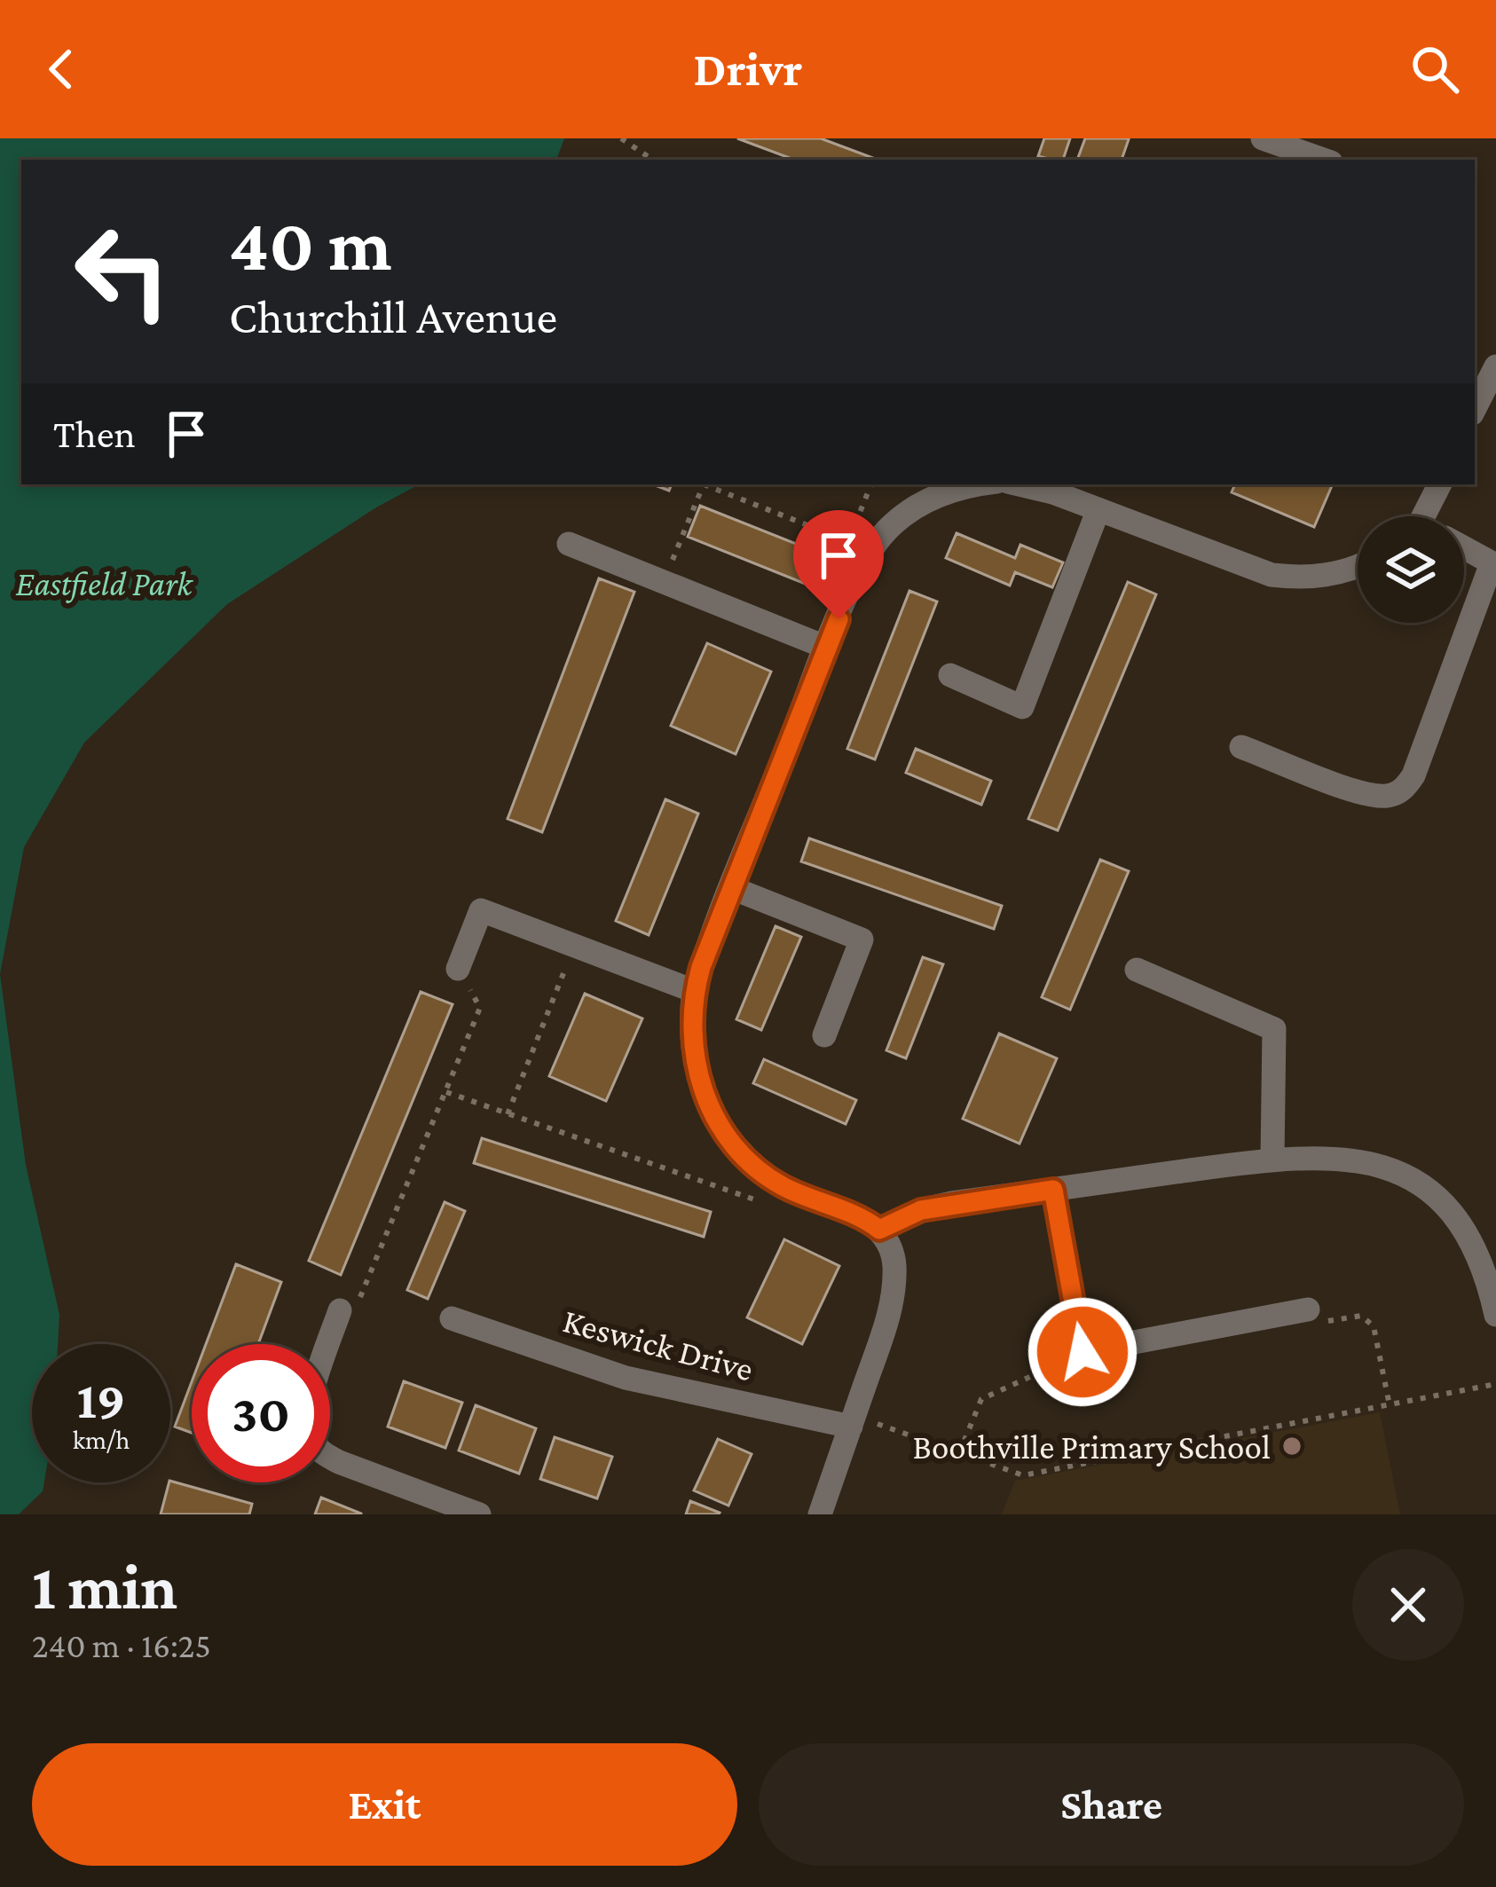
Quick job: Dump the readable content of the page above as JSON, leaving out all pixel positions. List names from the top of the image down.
{
  "streets": {
    "street": ["Keswick Drive"]
  },
  "parks": ["Eastfield Park"],
  "places": ["Boothville Primary School"],
  "page": {
    "header": "Drivr",
    "turn": ["40 m", "Churchill Avenue"],
    "then": "Then",
    "speed": "19 km/h",
    "limit": "30",
    "heading": ["1 min", "240 m · 16:25"],
    "buttons": ["Exit", "Share"]
  }
}
